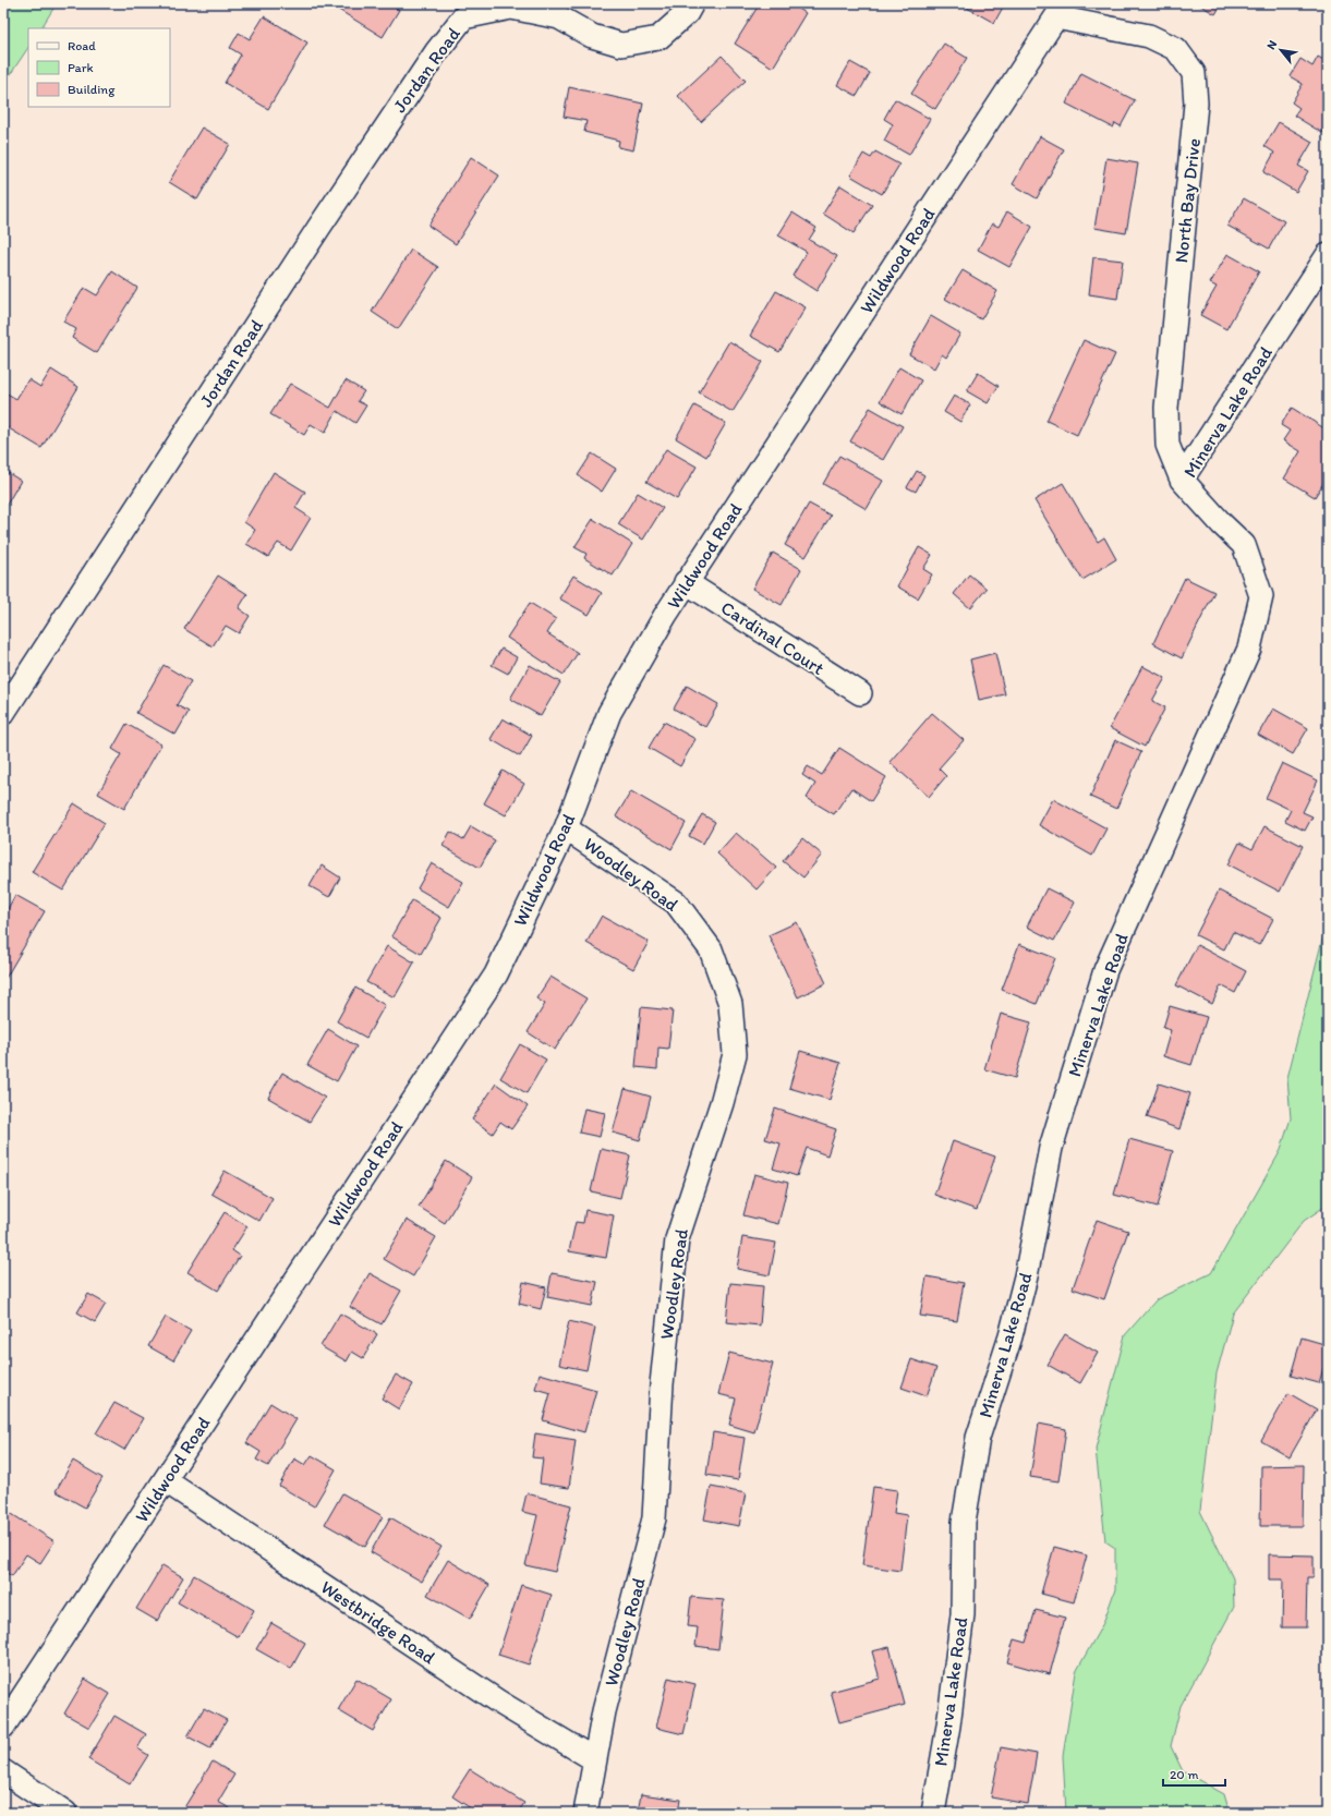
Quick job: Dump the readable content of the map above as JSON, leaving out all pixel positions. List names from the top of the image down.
{
  "streets": {
    "street": [
      "Jordan Road",
      "North Bay Drive",
      "Wildwood Road",
      "Minerva Lake Road",
      "Cardinal Court",
      "Woodley Road",
      "Westbridge Road"
    ]
  },
  "crossings": [
    ["North Bay Drive", "Wildwood Road"],
    ["North Bay Drive", "Minerva Lake Road"],
    ["Wildwood Road", "Cardinal Court"],
    ["Wildwood Road", "Woodley Road"],
    ["Wildwood Road", "Westbridge Road"],
    ["Woodley Road", "Westbridge Road"]
  ],
  "legend": ["Road", "Park", "Building"],
  "scale_bar": "20 m",
  "north": "top left"
}
